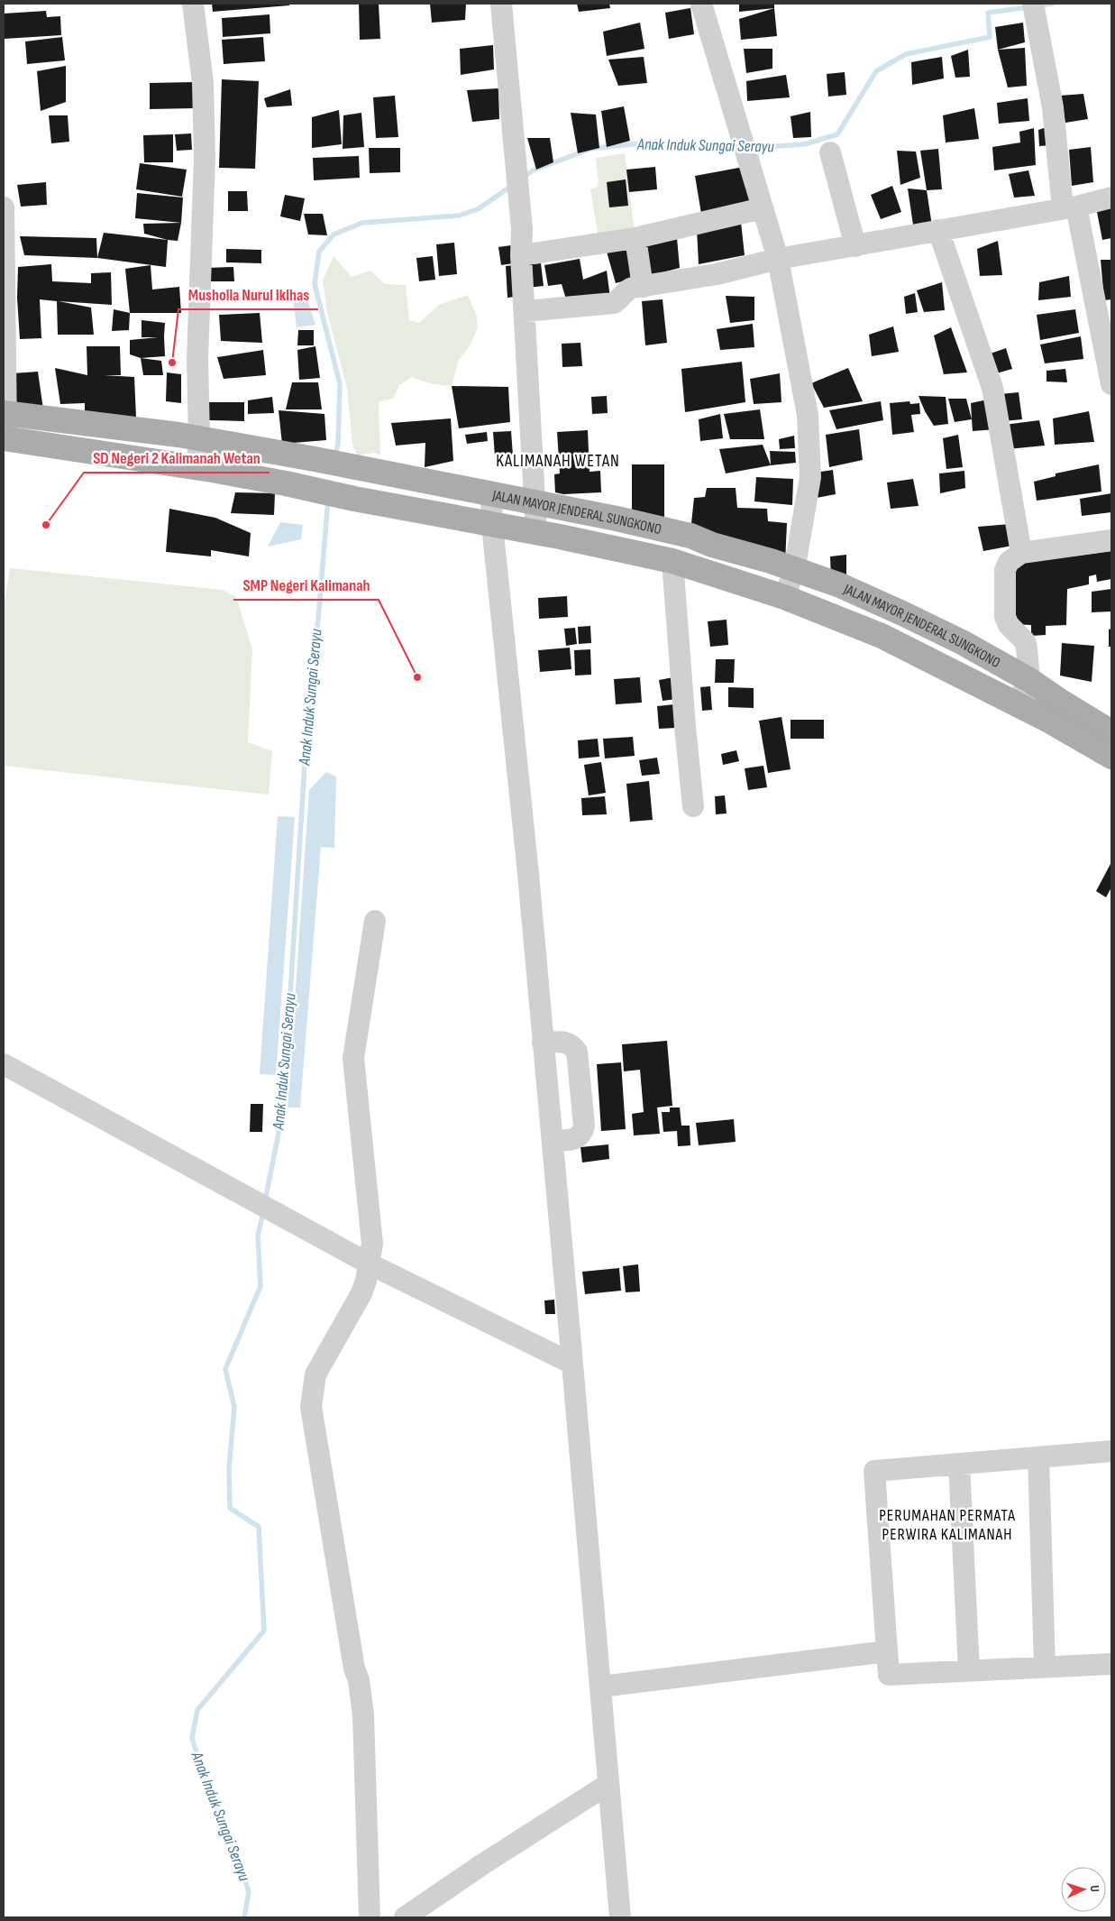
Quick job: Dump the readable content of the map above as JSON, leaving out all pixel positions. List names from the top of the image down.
{
  "streets": {
    "main road": ["JALAN MAYOR JENDERAL SUNGKONO"]
  },
  "districts": ["KALIMANAH WETAN", "PERUMAHAN PERMATA PERWIRA KALIMANAH"],
  "water": ["Anak Induk Sungai Serayu"],
  "places": ["Musholla Nurul Iklhas", "SD Negeri 2 Kalimanah Wetan", "SMP Negeri Kalimanah"],
  "north": "right"
}
